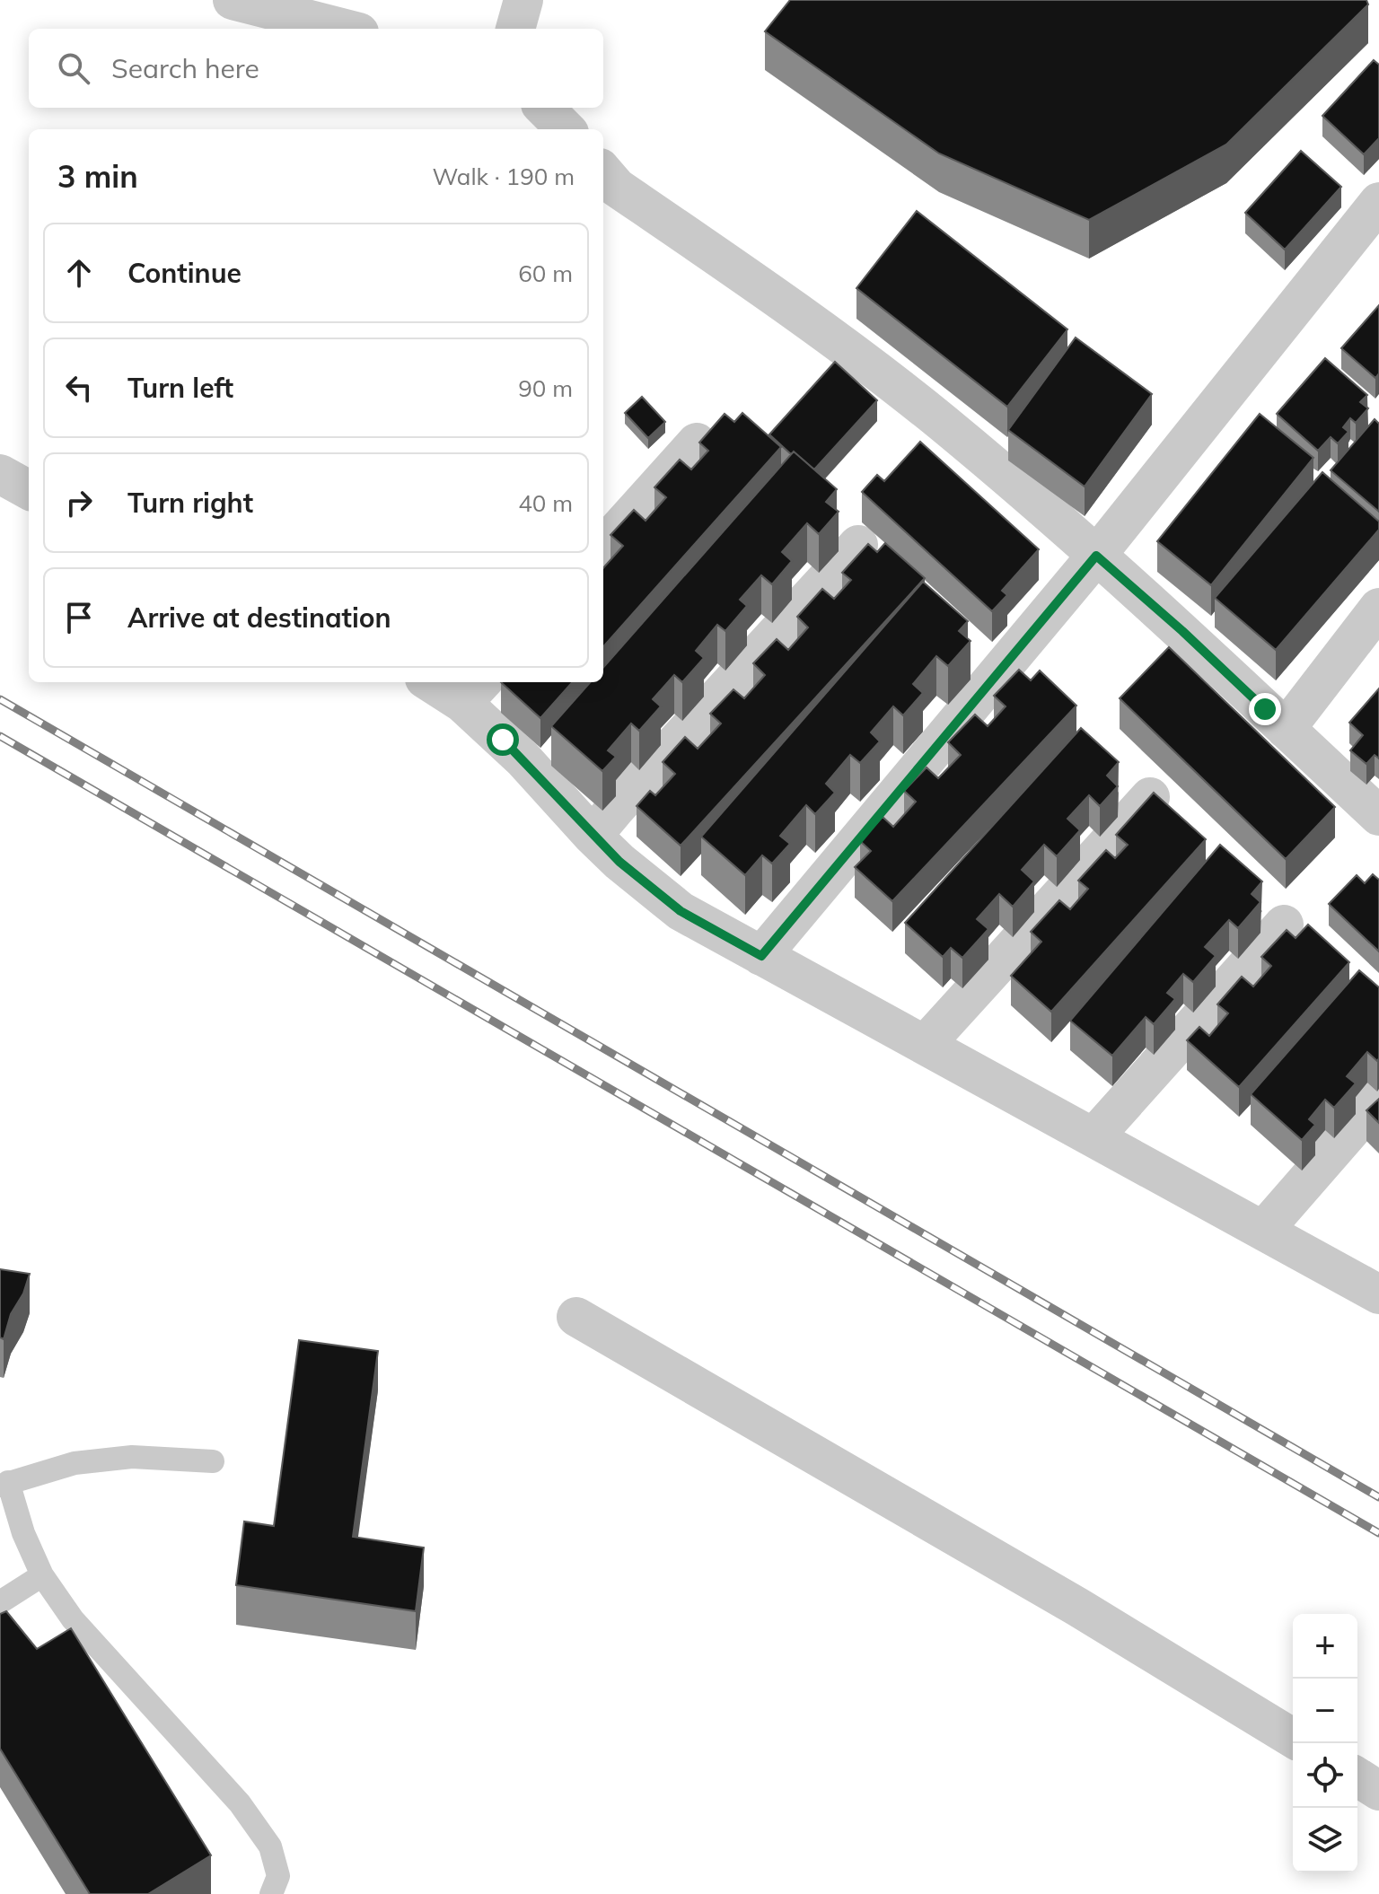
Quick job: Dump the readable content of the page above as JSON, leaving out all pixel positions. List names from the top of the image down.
{
  "page": {
    "search": "Search here",
    "heading": ["3 min", "Walk · 190 m"],
    "list": [
      ["Continue", "60 m"],
      ["Turn left", "90 m"],
      ["Turn right", "40 m"],
      "Arrive at destination"
    ],
    "map_buttons": ["+", "−"]
  }
}
